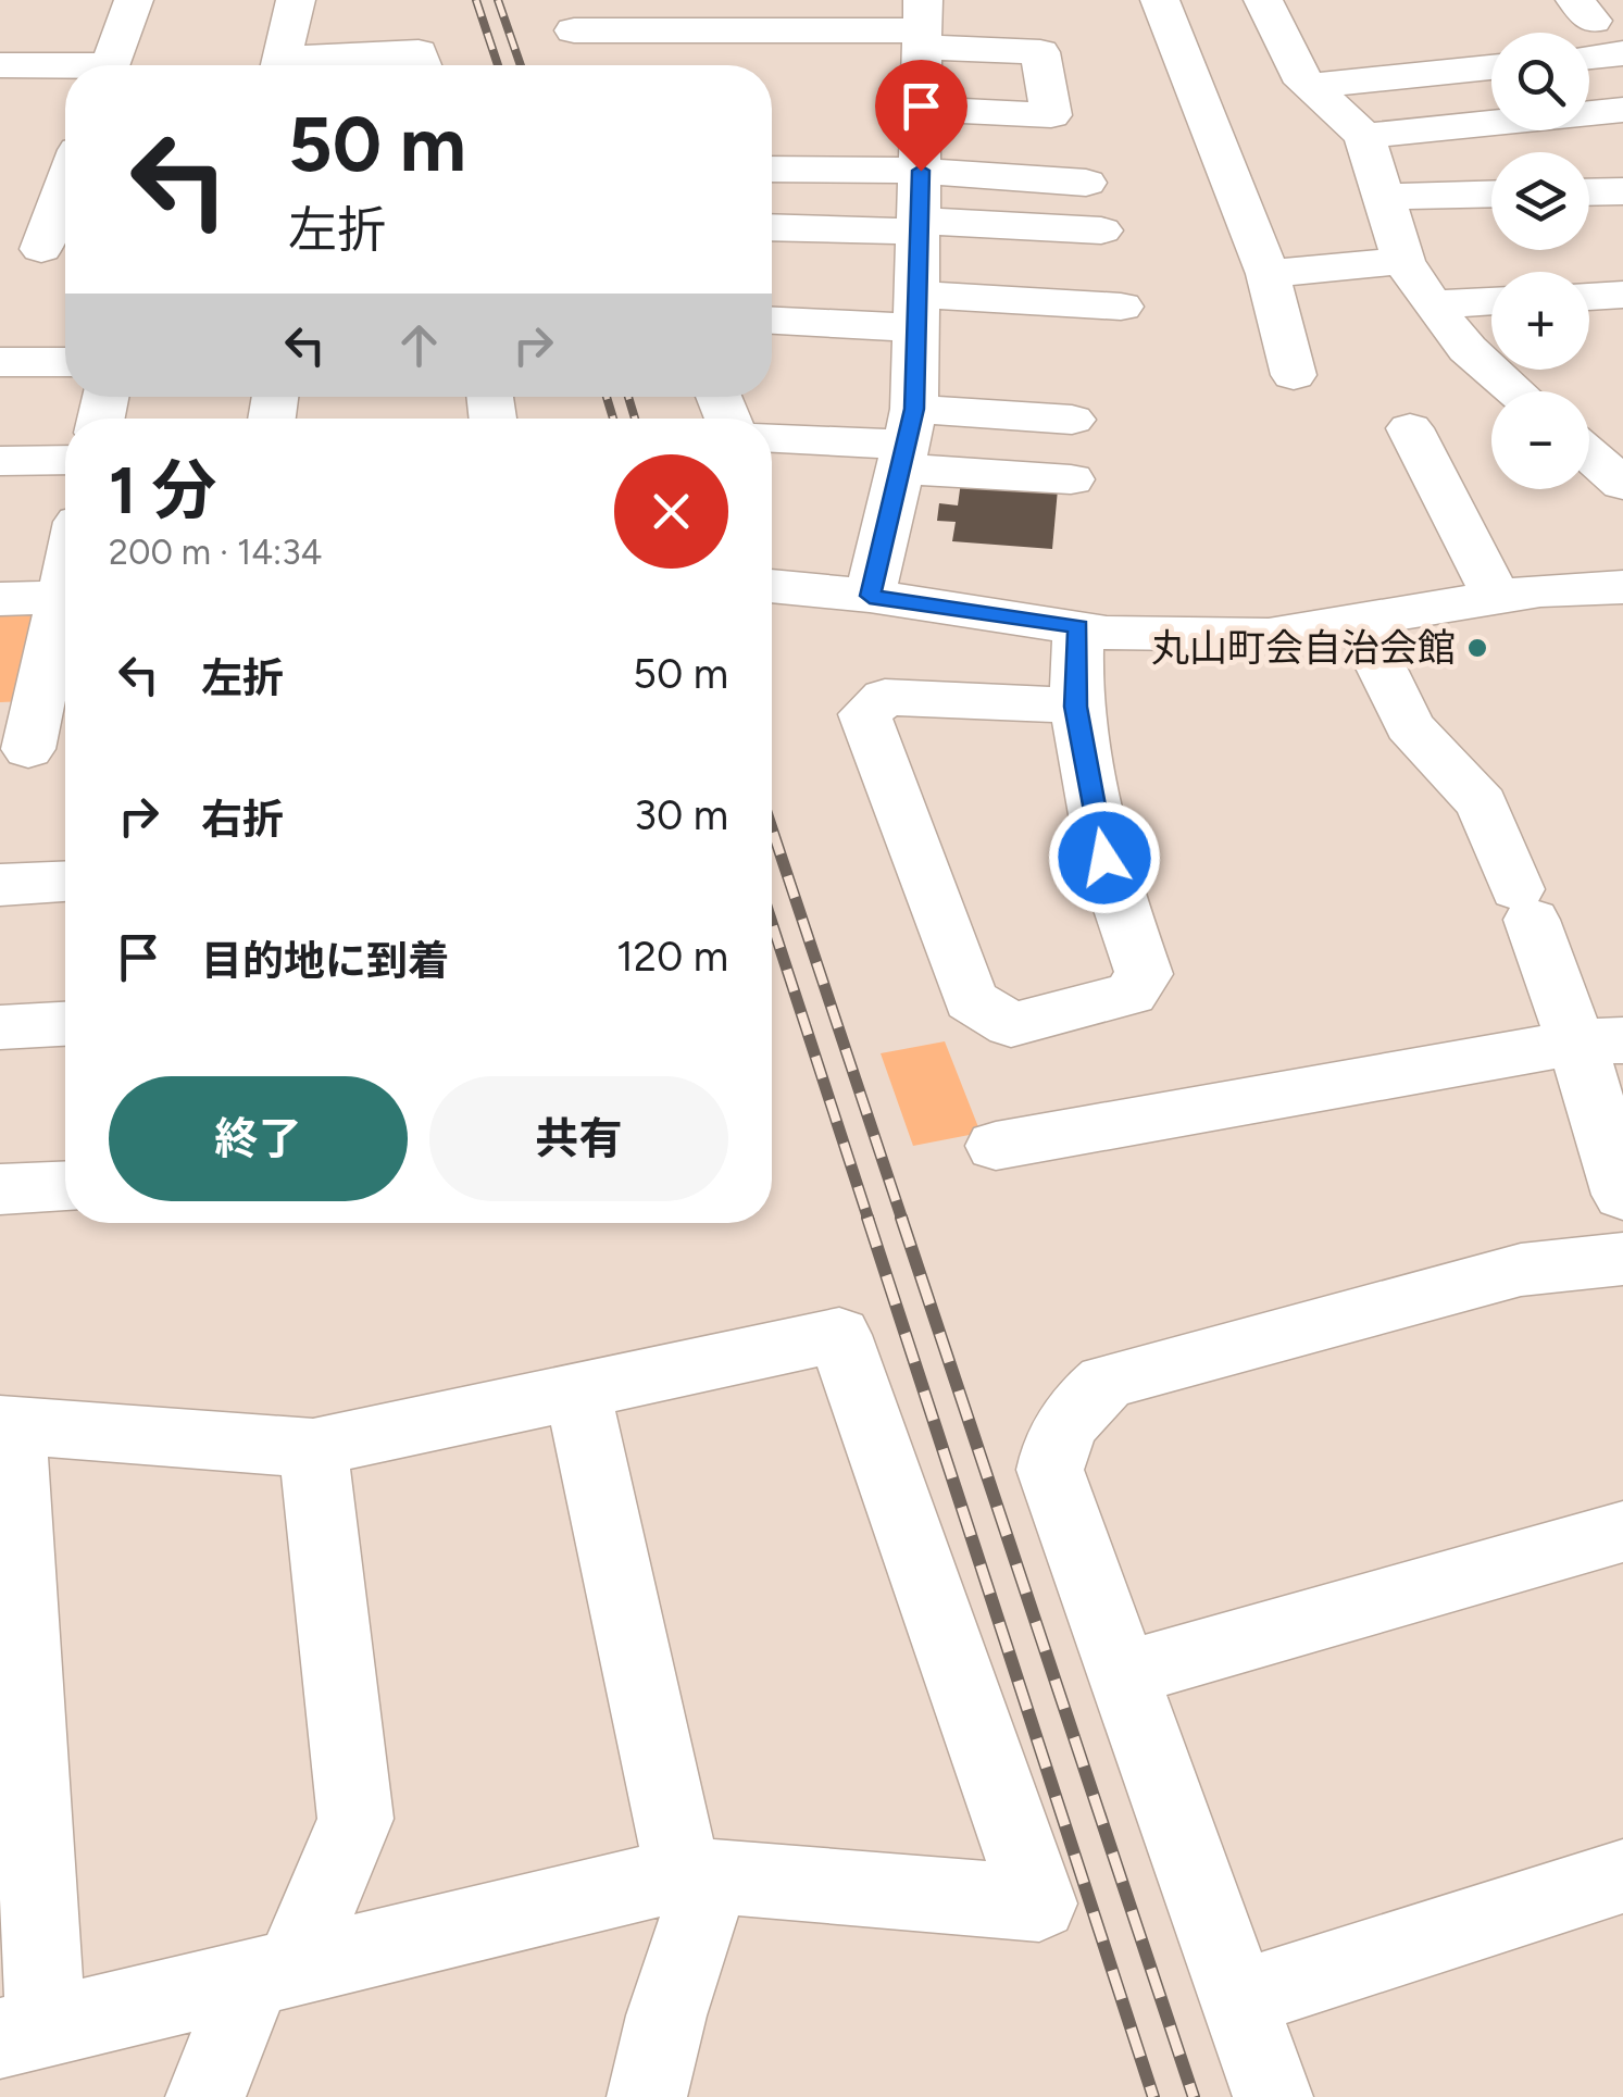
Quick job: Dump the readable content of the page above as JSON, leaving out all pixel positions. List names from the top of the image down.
{
  "places": ["丸山町会自治会館"],
  "page": {
    "map_buttons": ["+", "−"],
    "turn": ["50 m", "左折"],
    "heading": ["1 分", "200 m · 14:34"],
    "list": [
      {
        "name": "左折",
        "value": "50 m"
      },
      {
        "name": "右折",
        "value": "30 m"
      },
      {
        "name": "目的地に到着",
        "value": "120 m"
      }
    ],
    "buttons": ["終了", "共有"]
  }
}
